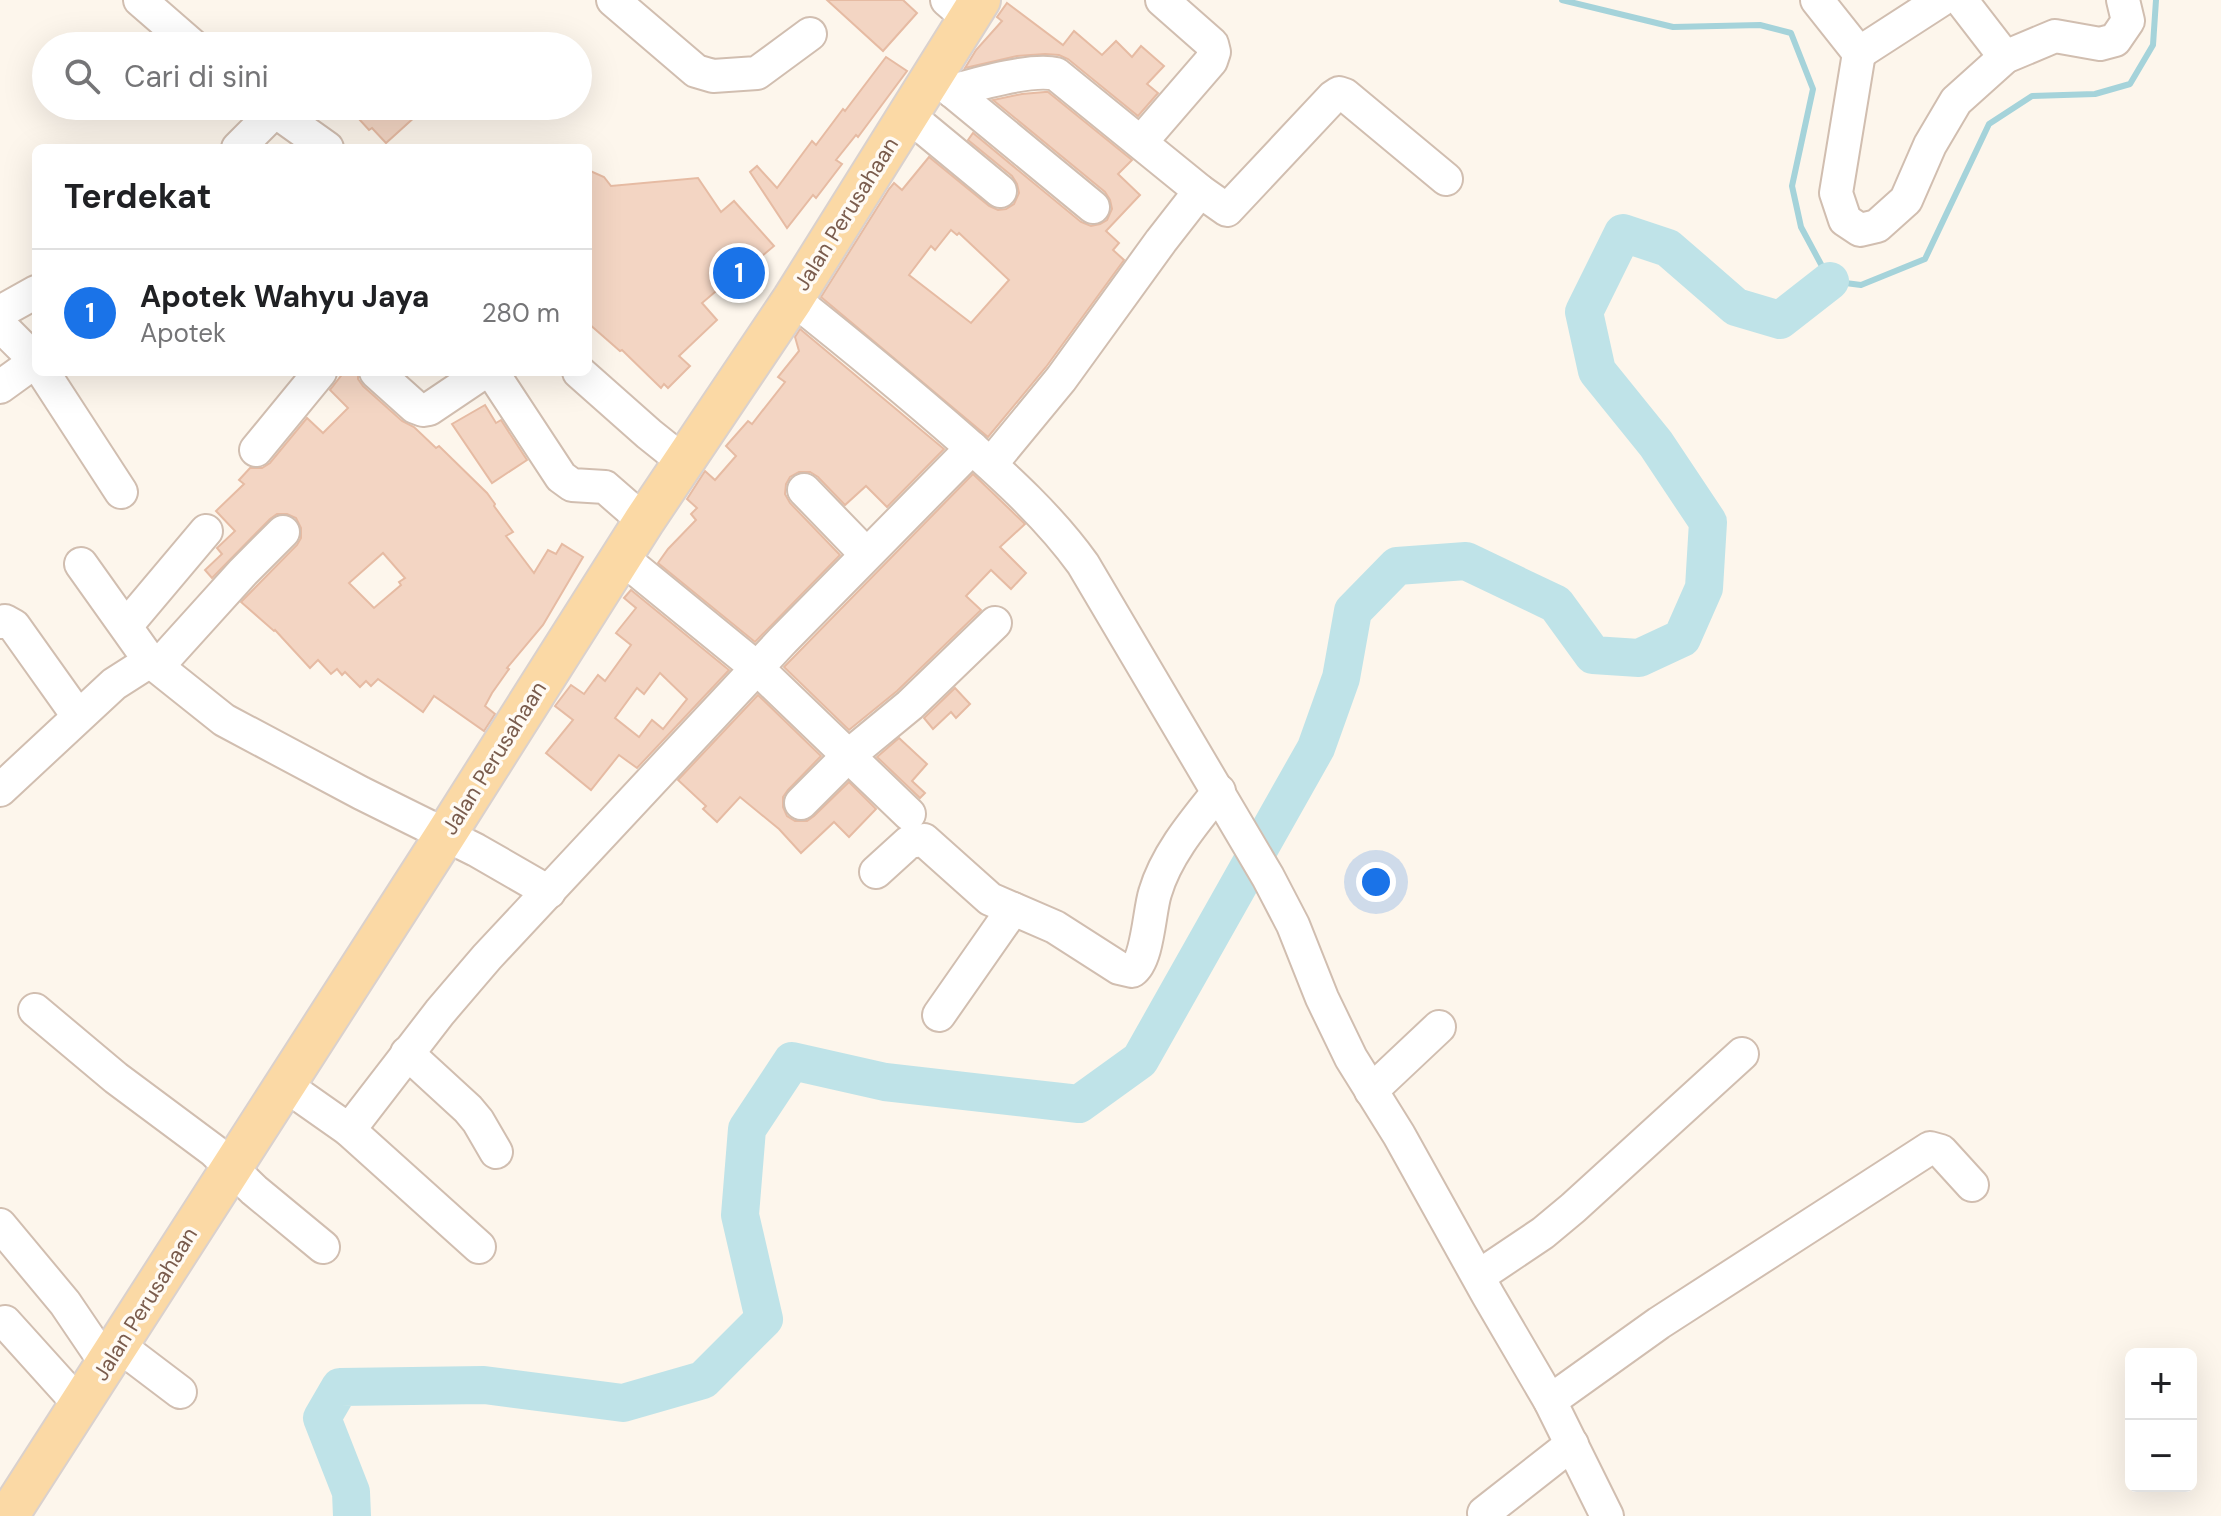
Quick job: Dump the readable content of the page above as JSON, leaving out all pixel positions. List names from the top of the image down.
{
  "streets": {
    "main road": ["Jalan Perusahaan"]
  },
  "page": {
    "search": "Cari di sini",
    "heading": "Terdekat",
    "pins": "1",
    "list": [
      {
        "mark": "1",
        "name": "Apotek Wahyu Jaya",
        "note": "Apotek",
        "value": "280 m"
      }
    ],
    "map_buttons": ["+", "−"]
  }
}
